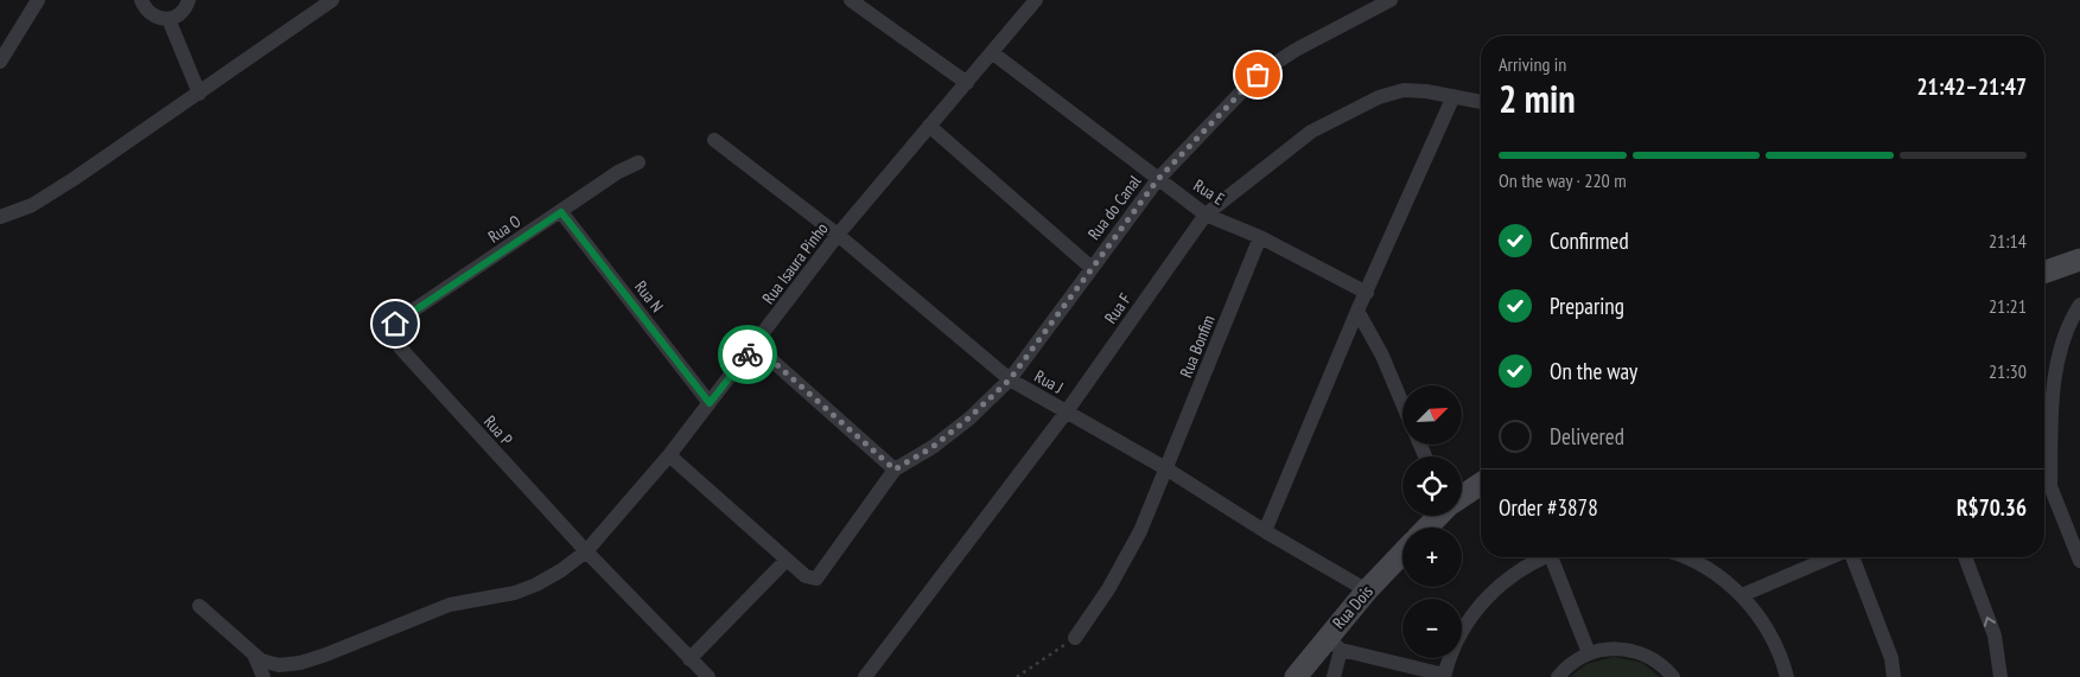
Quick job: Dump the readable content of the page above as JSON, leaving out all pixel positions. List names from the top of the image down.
{
  "streets": {
    "street": [
      "Rua E",
      "Rua do Canal",
      "Rua O",
      "Rua Isaura Pinho",
      "Rua N",
      "Rua F",
      "Rua Bonfim",
      "Rua J",
      "Rua P",
      "Rua Dois"
    ]
  },
  "crossings": [
    ["Rua E", "Rua do Canal"],
    ["Rua E", "Rua Isaura Pinho"],
    ["Rua E", "Rua F"],
    ["Rua E", "Rua Bonfim"],
    ["Rua do Canal", "Rua J"],
    ["Rua O", "Rua N"],
    ["Rua O", "Rua P"],
    ["Rua Isaura Pinho", "Rua N"],
    ["Rua Isaura Pinho", "Rua J"],
    ["Rua Isaura Pinho", "Rua P"],
    ["Rua F", "Rua J"],
    ["Rua Bonfim", "Rua J"],
    ["Rua J", "Rua Dois"]
  ],
  "north": "top right",
  "page": {
    "heading": ["2 min", "Arriving in", "21:42–21:47"],
    "panel": ["Order #3878", "R$70.36"],
    "bar": "On the way · 220 m",
    "list": [
      ["Confirmed", "21:14"],
      ["Preparing", "21:21"],
      ["On the way", "21:30"],
      "Delivered"
    ],
    "map_buttons": ["+", "−"]
  }
}
